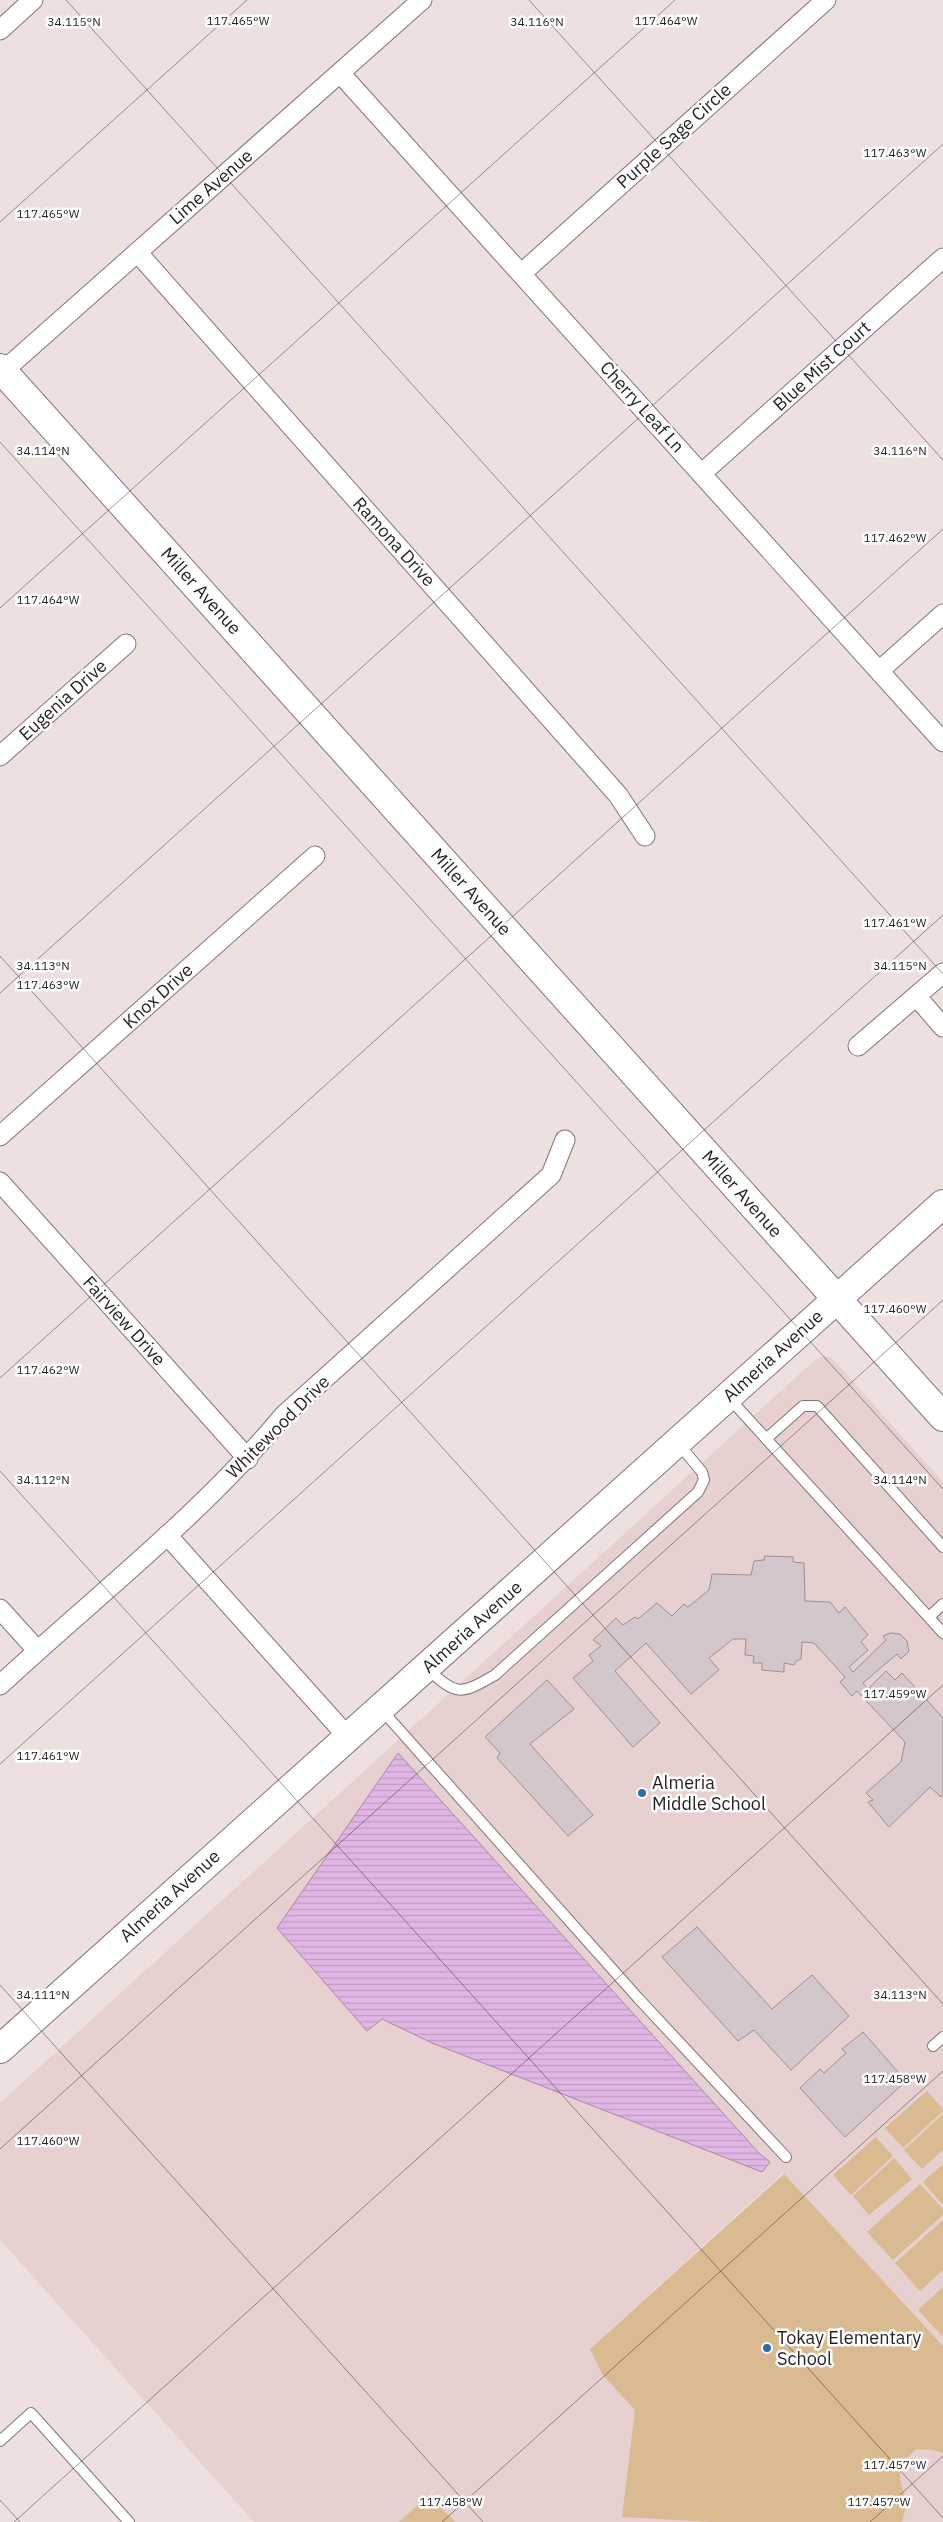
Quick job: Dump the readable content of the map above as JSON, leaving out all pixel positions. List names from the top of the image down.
{
  "streets": {
    "street": [
      "Purple Sage Circle",
      "Lime Avenue",
      "Blue Mist Court",
      "Cherry Leaf Ln",
      "Ramona Drive",
      "Miller Avenue",
      "Eugenia Drive",
      "Knox Drive",
      "Fairview Drive",
      "Almeria Avenue",
      "Whitewood Drive"
    ]
  },
  "crossings": [
    ["Purple Sage Circle", "Cherry Leaf Ln"],
    ["Lime Avenue", "Cherry Leaf Ln"],
    ["Lime Avenue", "Ramona Drive"],
    ["Lime Avenue", "Miller Avenue"],
    ["Blue Mist Court", "Cherry Leaf Ln"],
    ["Miller Avenue", "Almeria Avenue"],
    ["Fairview Drive", "Whitewood Drive"]
  ],
  "places": ["Almeria Middle School", "Tokay Elementary School"],
  "coordinates": [
    "117.465°W",
    "117.464°W",
    "34.115°N",
    "34.116°N",
    "117.463°W",
    "34.114°N",
    "117.462°W",
    "117.461°W",
    "34.113°N",
    "117.460°W",
    "34.112°N",
    "117.459°W",
    "34.111°N",
    "117.458°W",
    "117.457°W"
  ]
}
